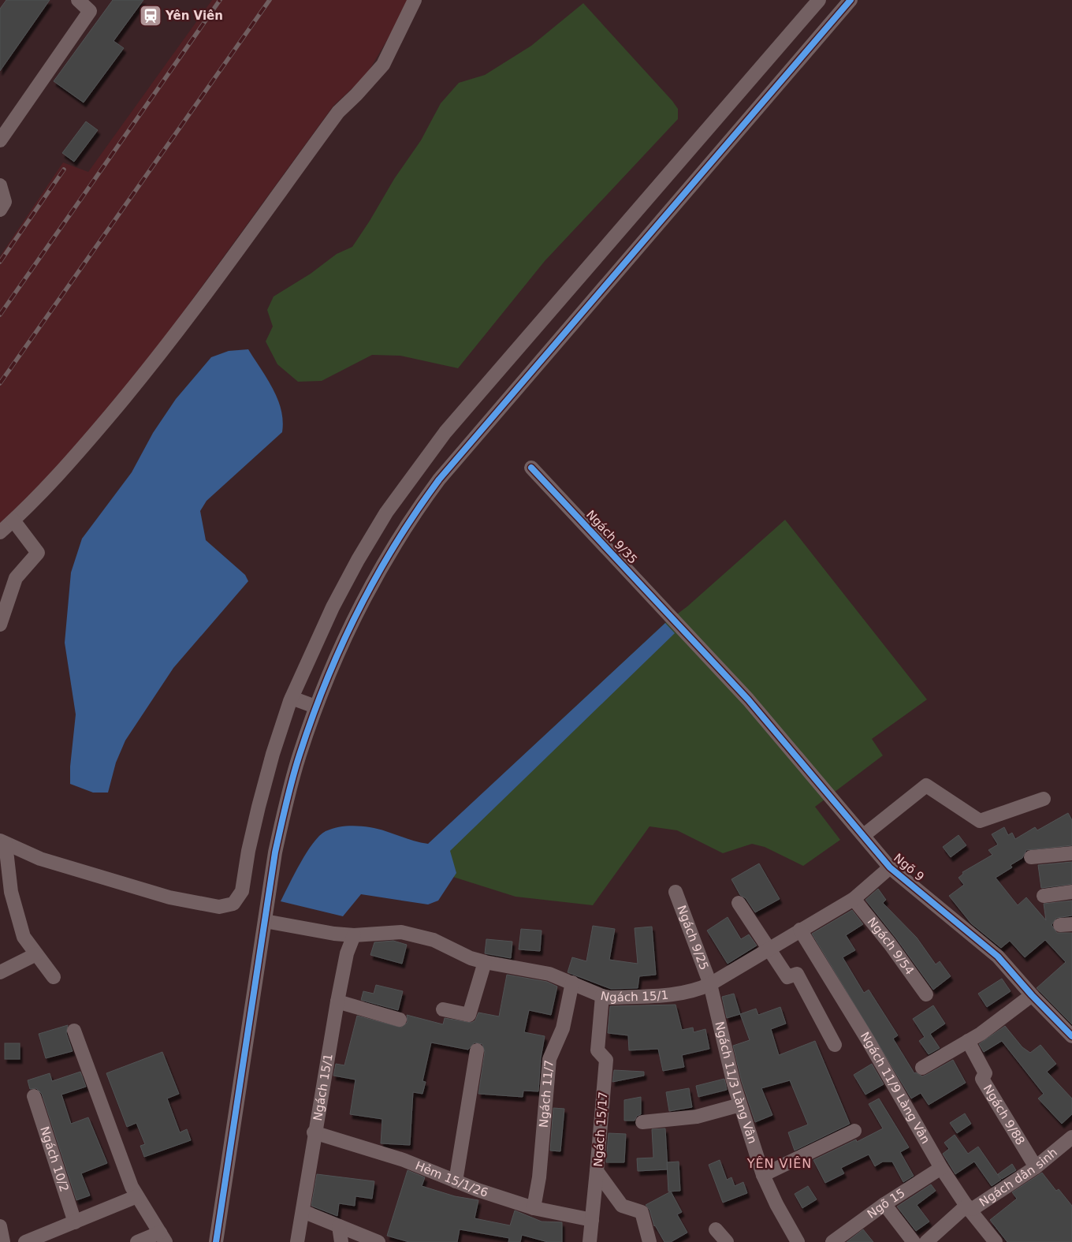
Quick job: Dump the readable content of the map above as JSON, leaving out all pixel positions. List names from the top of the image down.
{
  "streets": {
    "street": [
      "Ngách 9/35",
      "Ngõ 9",
      "Ngách 9/25",
      "Ngách 9/54",
      "Ngách 15/1",
      "Ngách 11/3 Làng Vân",
      "Ngách 11/9 Làng Vân",
      "Ngách 11/7",
      "Ngách 9/88",
      "Ngách 15/17",
      "Ngách 10/2",
      "Ngách dân sinh",
      "Hẻm 15/1/26",
      "Ngõ 15"
    ]
  },
  "crossings": [
    ["Ngách 9/35", "Ngõ 9"],
    ["Ngõ 9", "Ngách 15/1"],
    ["Ngách 9/25", "Ngách 15/1"],
    ["Ngách 9/25", "Ngách 11/3 Làng Vân"],
    ["Ngách 9/54", "Ngách 15/1"],
    ["Ngách 15/1", "Ngách 11/3 Làng Vân"],
    ["Ngách 15/1", "Ngách 11/9 Làng Vân"],
    ["Ngách 15/1", "Ngách 11/7"],
    ["Ngách 15/1", "Ngách 15/17"],
    ["Ngách 15/1", "Hẻm 15/1/26"],
    ["Ngách 11/9 Làng Vân", "Ngách dân sinh"],
    ["Ngách 11/9 Làng Vân", "Ngõ 15"],
    ["Ngách 11/7", "Hẻm 15/1/26"],
    ["Ngách 9/88", "Ngách dân sinh"]
  ],
  "districts": ["YÊN VIÊN"],
  "places": {
    "station": ["Yên Viên"]
  }
}
